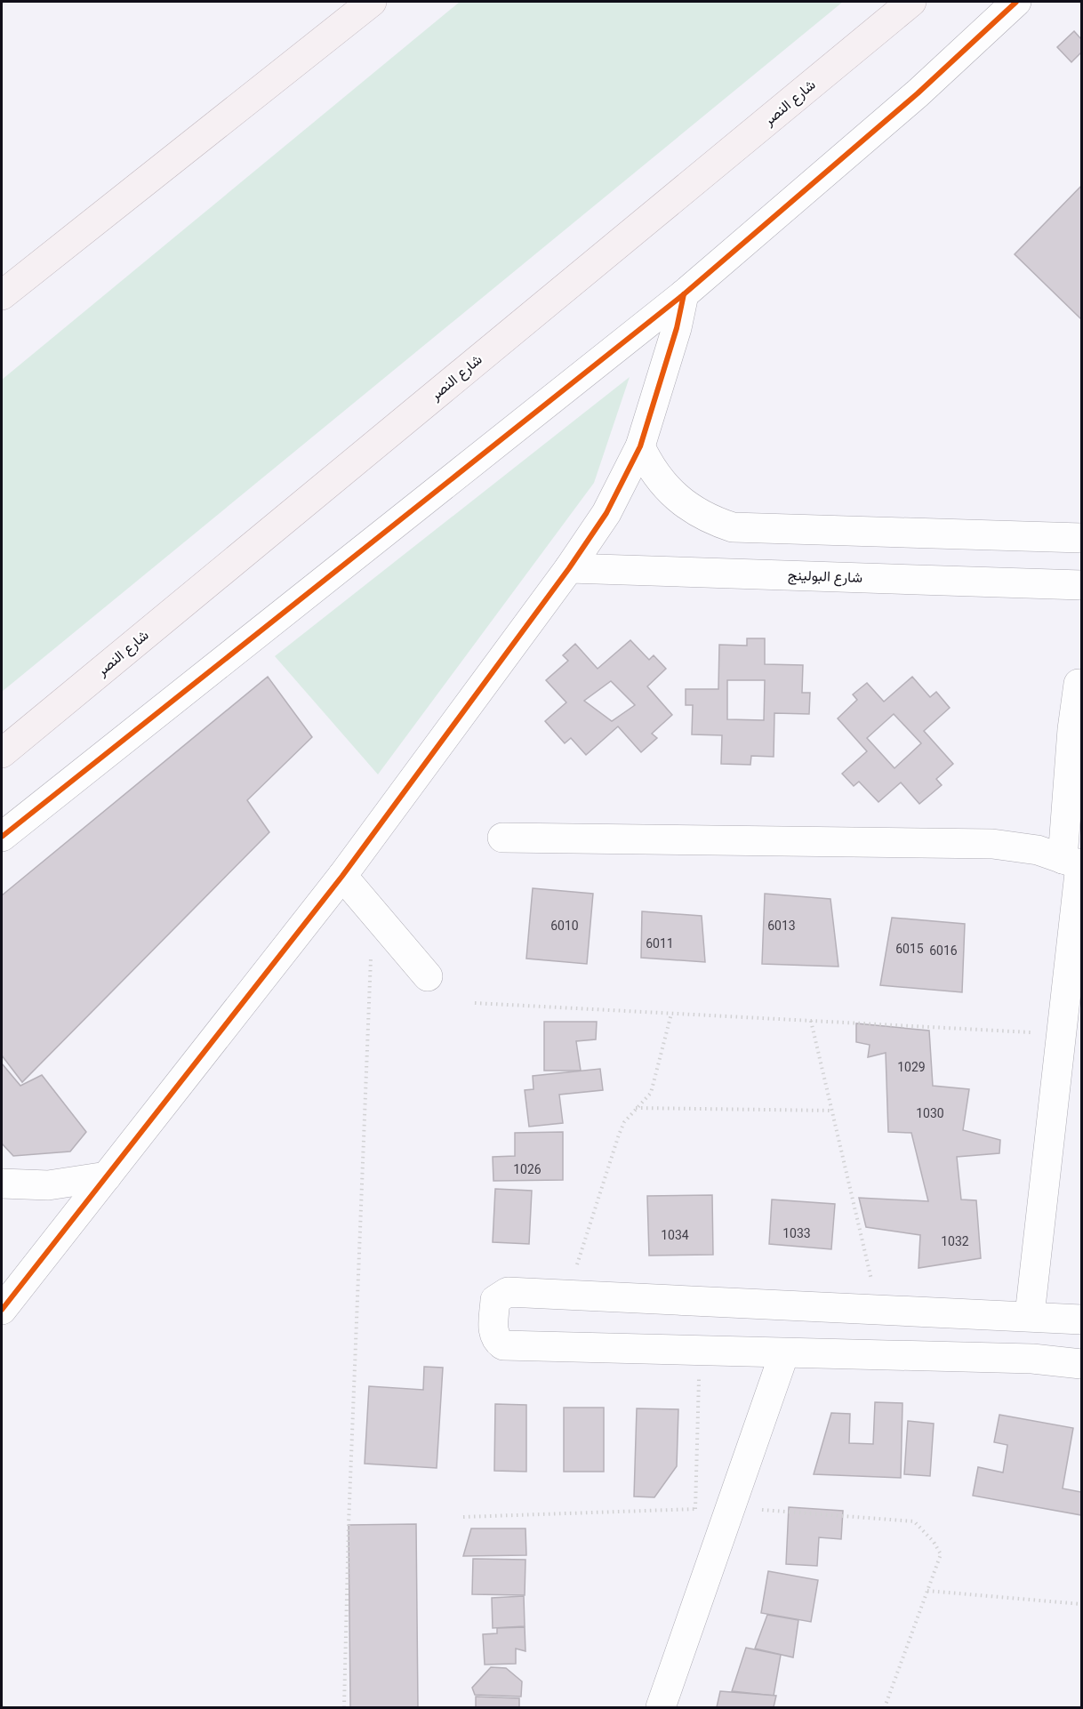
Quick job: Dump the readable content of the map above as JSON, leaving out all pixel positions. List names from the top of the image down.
{
  "streets": {
    "main road": ["شارع النصر"],
    "street": ["شارع البولينج"]
  },
  "house_numbers": [
    "6010",
    "6013",
    "6011",
    "6015",
    "6016",
    "1029",
    "1030",
    "1026",
    "1033",
    "1034",
    "1032"
  ]
}
